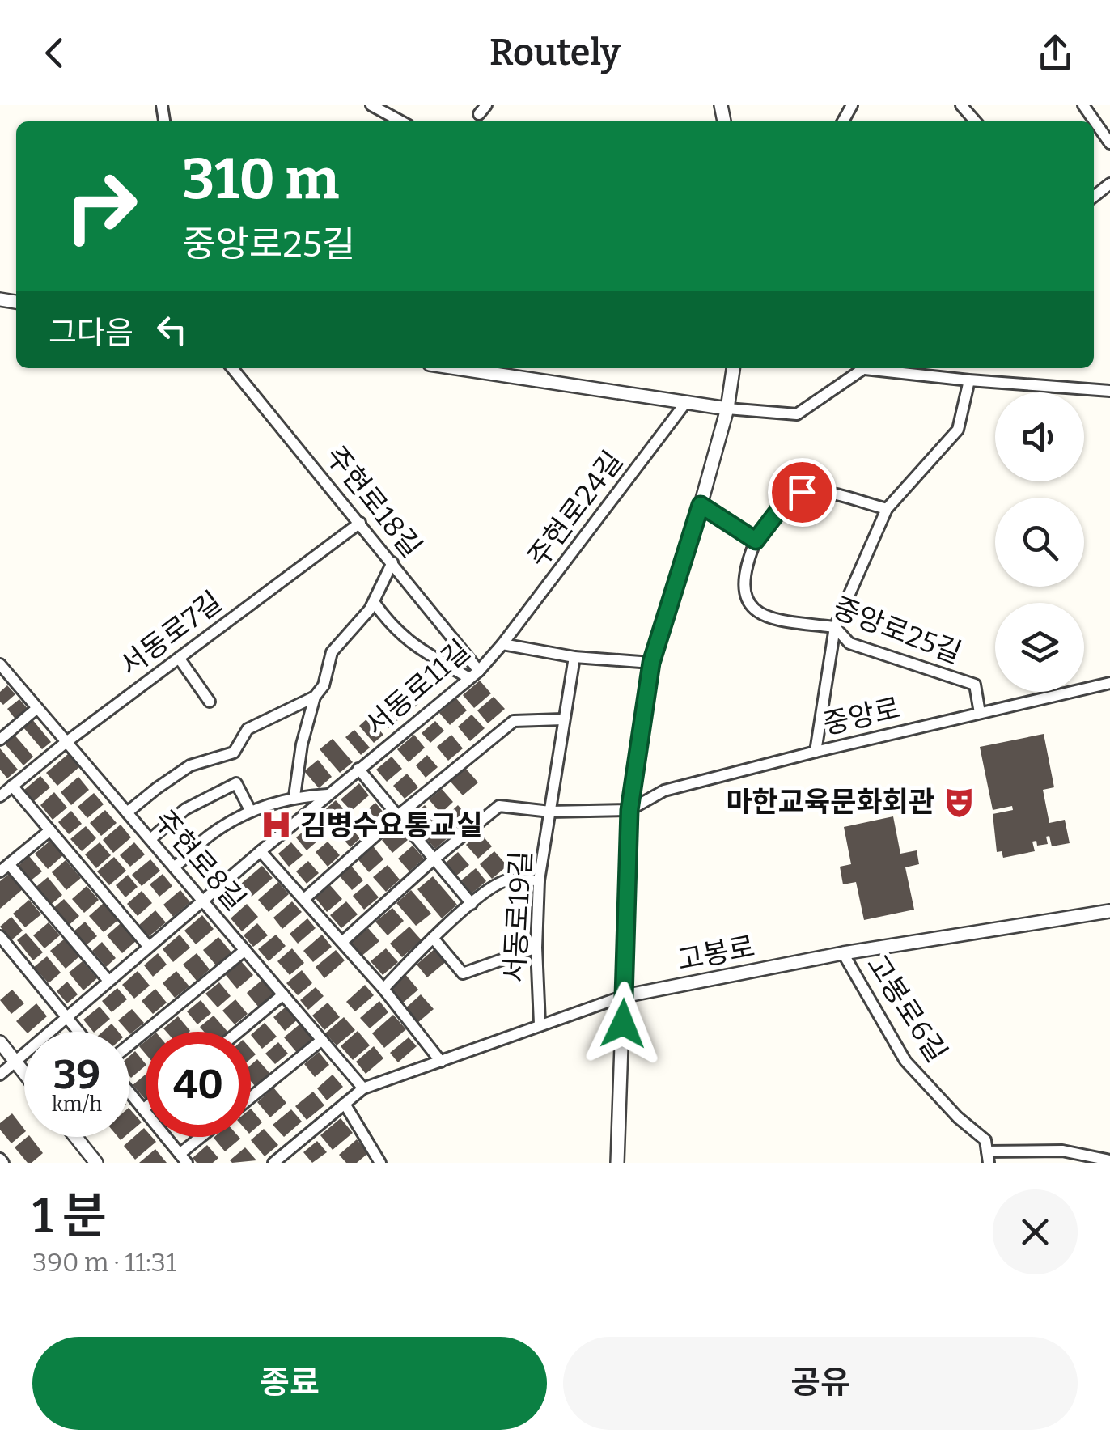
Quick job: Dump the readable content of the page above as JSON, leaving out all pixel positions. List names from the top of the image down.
{
  "streets": {
    "street": [
      "주현로18길",
      "주현로24길",
      "중앙로25길",
      "서동로7길",
      "서동로11길",
      "중앙로",
      "주현로8길",
      "서동로19길",
      "고봉로",
      "고봉로6길"
    ]
  },
  "crossings": [
    ["주현로18길", "서동로7길"],
    ["주현로18길", "서동로11길"],
    ["주현로24길", "서동로11길"],
    ["중앙로25길", "중앙로"],
    ["서동로7길", "주현로8길"],
    ["서동로11길", "주현로8길"],
    ["서동로11길", "서동로19길"],
    ["중앙로", "서동로19길"],
    ["주현로8길", "고봉로"],
    ["서동로19길", "고봉로"],
    ["고봉로", "고봉로6길"]
  ],
  "places": {
    "theatre": ["마한교육문화회관"],
    "hospital": ["김병수요통교실"]
  },
  "page": {
    "header": "Routely",
    "turn": ["310 m", "중앙로25길"],
    "then": "그다음",
    "speed": "39 km/h",
    "limit": "40",
    "heading": ["1 분", "390 m · 11:31"],
    "buttons": ["종료", "공유"]
  }
}
